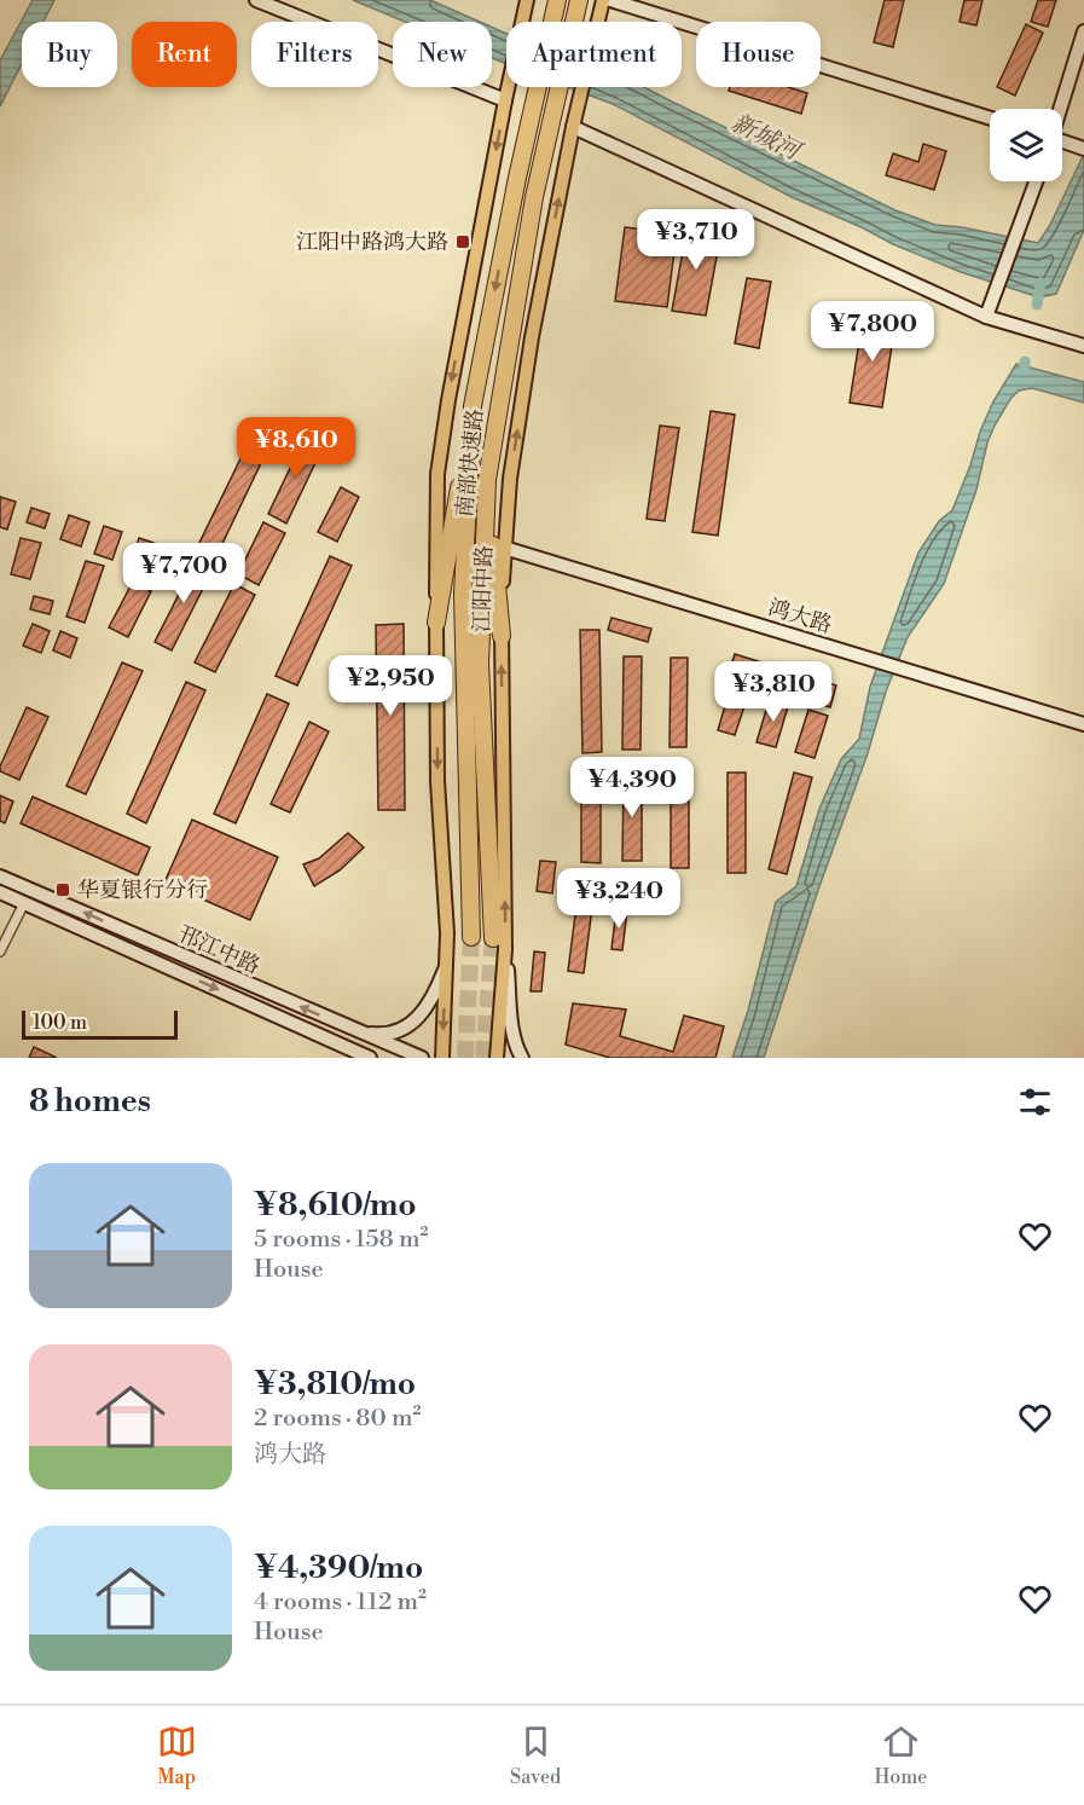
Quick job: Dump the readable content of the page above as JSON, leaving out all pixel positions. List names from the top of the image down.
{
  "streets": {
    "highway": ["南部快速路"],
    "main road": ["江阳中路"],
    "street": ["鸿大路", "邗江中路"]
  },
  "crossings": [
    ["南部快速路", "江阳中路"],
    ["江阳中路", "鸿大路"]
  ],
  "water": ["新城河"],
  "places": {
    "transit": ["江阳中路鸿大路", "华夏银行分行"]
  },
  "scale_bar": "100 m",
  "page": {
    "chip": [
      "Buy",
      "Rent",
      "Filters",
      "New",
      "Apartment",
      "House"
    ],
    "price": [
      "¥3,710",
      "¥7,800",
      "¥8,610",
      "¥7,700",
      "¥2,950",
      "¥3,810",
      "¥4,390",
      "¥3,240"
    ],
    "scale": "100 m",
    "heading": "8 homes",
    "list": [
      {
        "name": "¥8,610/mo",
        "note": "5 rooms · 158 m² · House"
      },
      {
        "name": "¥3,810/mo",
        "note": "2 rooms · 80 m² · 鸿大路"
      },
      {
        "name": "¥4,390/mo",
        "note": "4 rooms · 112 m² · House"
      }
    ],
    "tabs": ["Map", "Saved", "Home"]
  }
}
